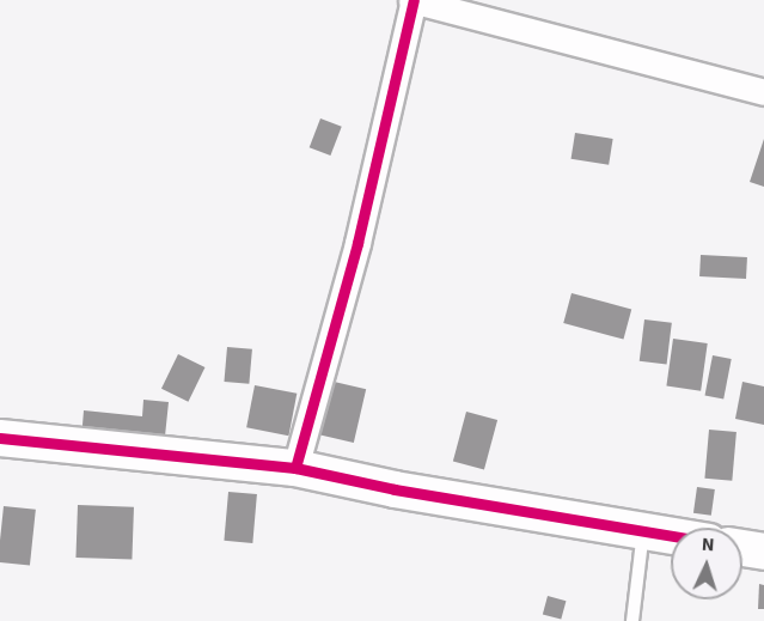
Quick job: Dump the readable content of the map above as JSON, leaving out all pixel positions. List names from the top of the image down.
{
  "north": "top"
}
